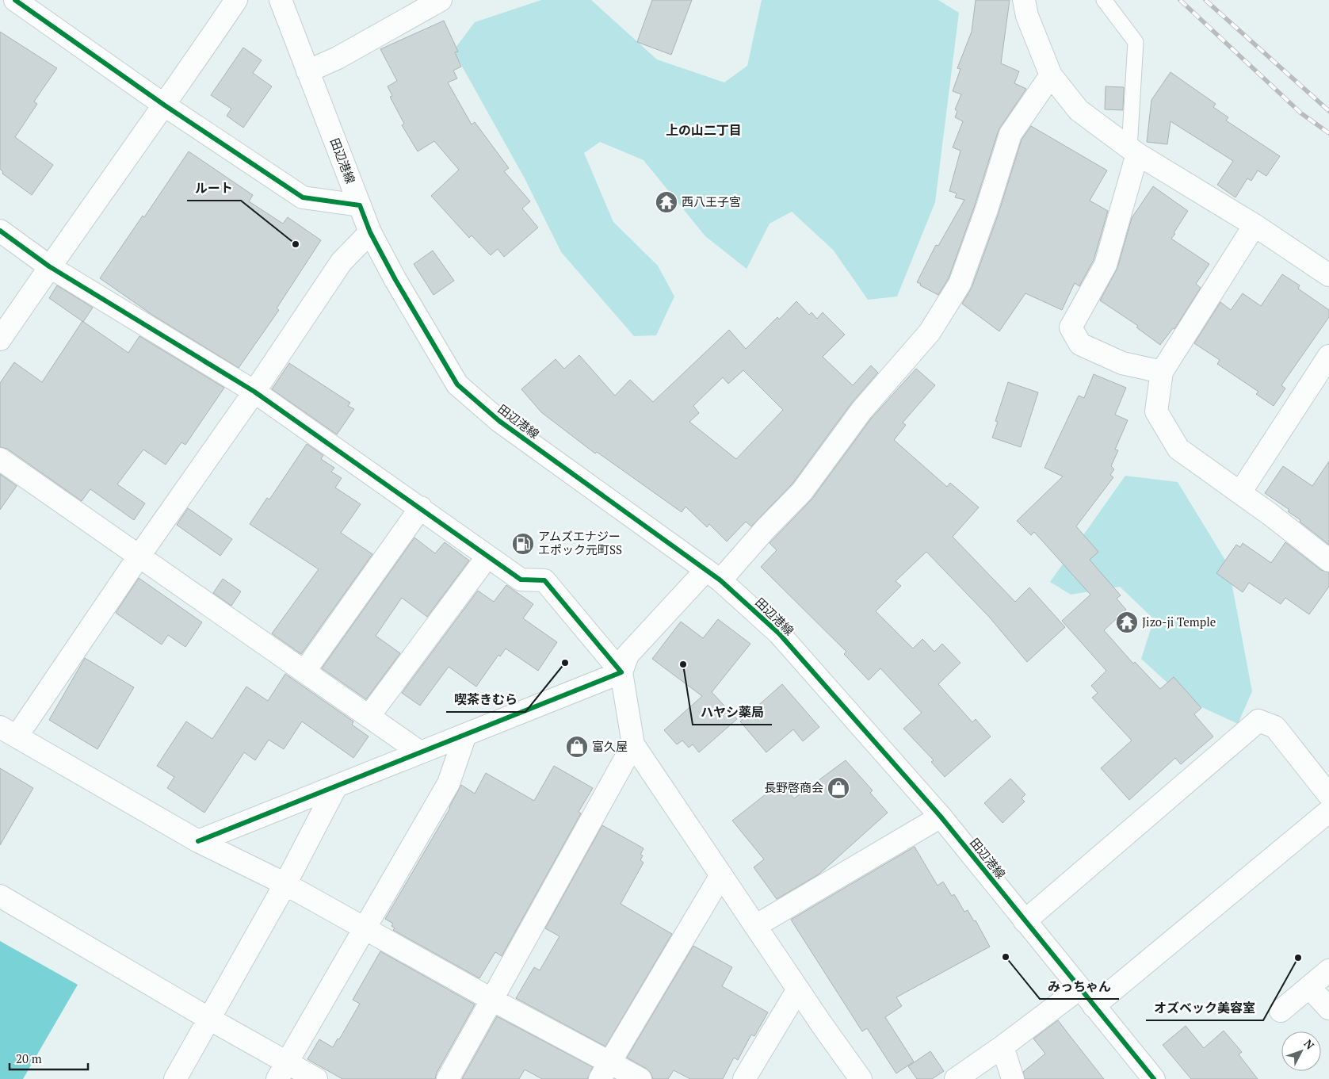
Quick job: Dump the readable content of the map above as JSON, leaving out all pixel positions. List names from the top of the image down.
{
  "streets": {
    "street": ["田辺港線"]
  },
  "districts": ["上の山二丁目"],
  "places": {
    "temple": ["西八王子宮", "Jizo-ji Temple"],
    "other": [
      "ルート",
      "喫茶きむら",
      "ハヤシ薬局",
      "みっちゃん",
      "オズベック美容室"
    ],
    "fuel station": ["アムズエナジー エポック元町SS"],
    "shop": ["富久屋", "長野啓商会"]
  },
  "scale_bar": "20 m",
  "north": "top right"
}
